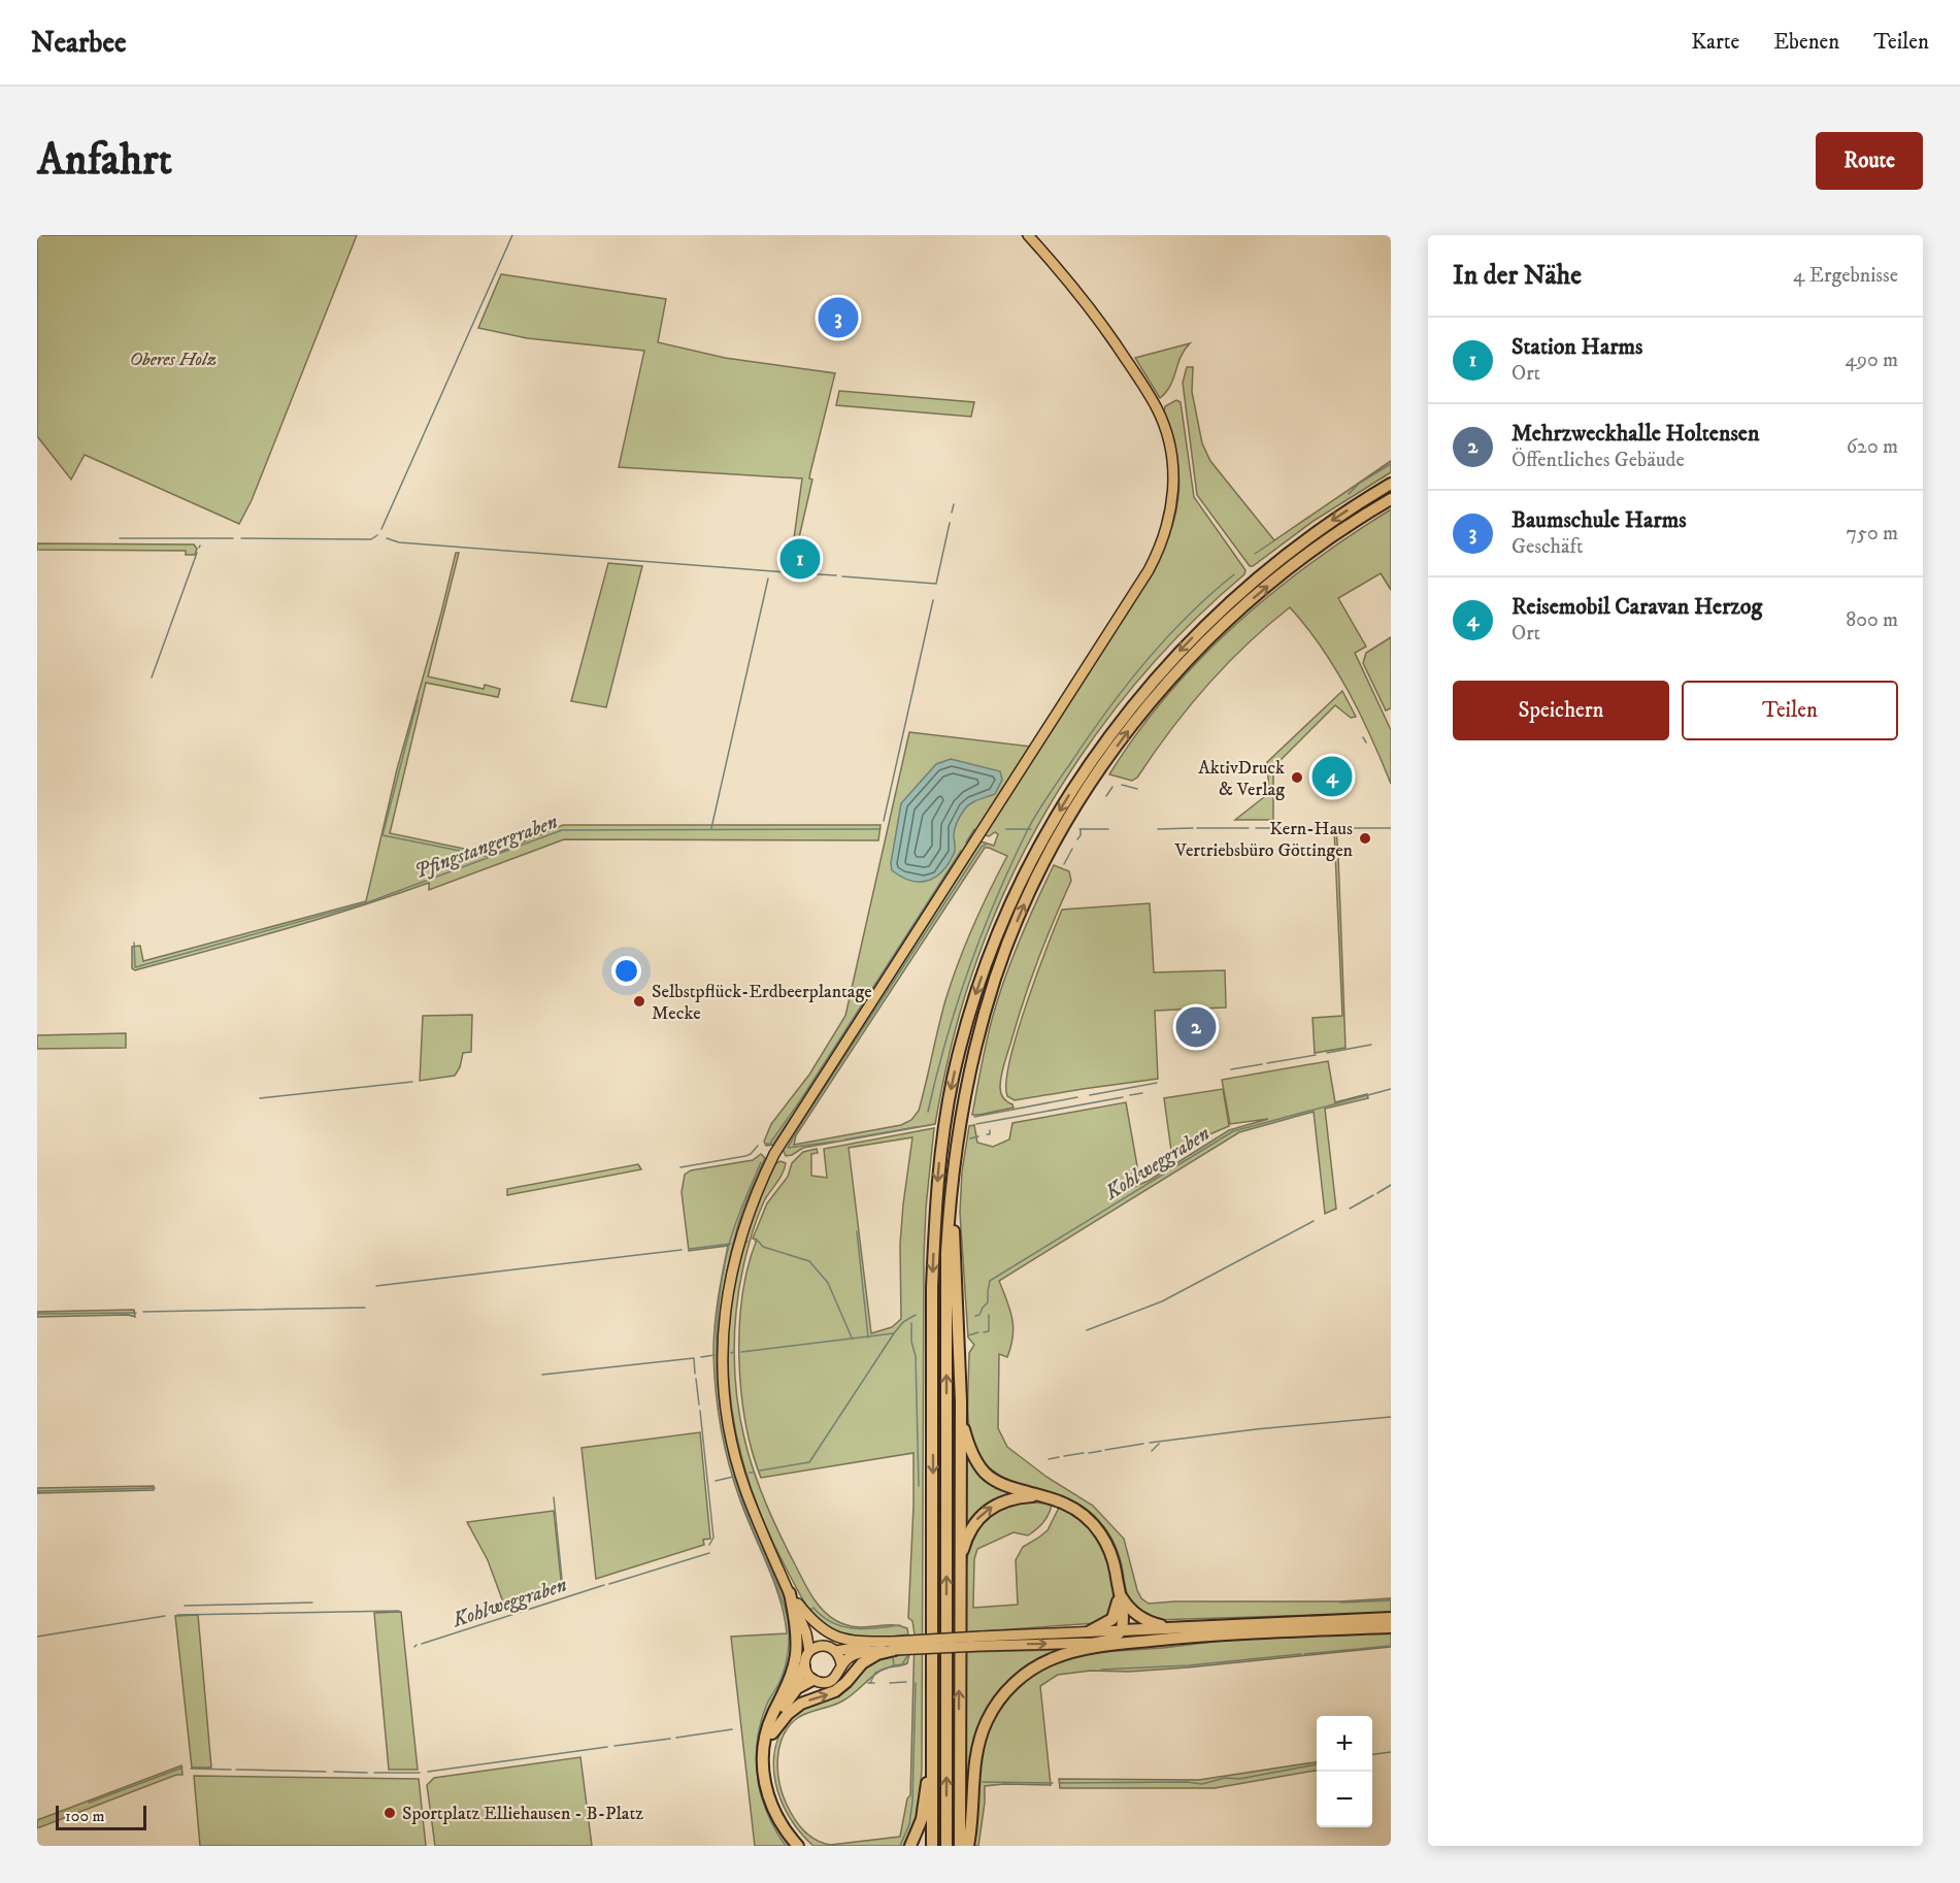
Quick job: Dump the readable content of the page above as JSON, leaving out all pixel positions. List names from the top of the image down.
{
  "water": ["Pfingstangergraben", "Kohlweggraben"],
  "parks": ["Oberes Holz"],
  "places": [
    "AktivDruck & Verlag",
    "Kern-Haus Vertriebsbüro Göttingen",
    "Selbstpflück-Erdbeerplantage Mecke",
    "Sportplatz Elliehausen - B-Platz"
  ],
  "scale_bar": "100 m",
  "page": {
    "header": "Nearbee",
    "nav": ["Karte", "Ebenen", "Teilen"],
    "buttons": [
      "Route",
      ["Speichern", "Teilen"]
    ],
    "title": "Anfahrt",
    "heading": ["In der Nähe", "4 Ergebnisse"],
    "pins": [
      "3",
      "1",
      "4",
      "2"
    ],
    "list": [
      {
        "mark": "1",
        "name": "Station Harms",
        "note": "Ort",
        "value": "490 m"
      },
      {
        "mark": "2",
        "name": "Mehrzweckhalle Holtensen",
        "note": "Öffentliches Gebäude",
        "value": "620 m"
      },
      {
        "mark": "3",
        "name": "Baumschule Harms",
        "note": "Geschäft",
        "value": "750 m"
      },
      {
        "mark": "4",
        "name": "Reisemobil Caravan Herzog",
        "note": "Ort",
        "value": "800 m"
      }
    ],
    "map_buttons": ["+", "−"],
    "scale": "100 m"
  }
}
